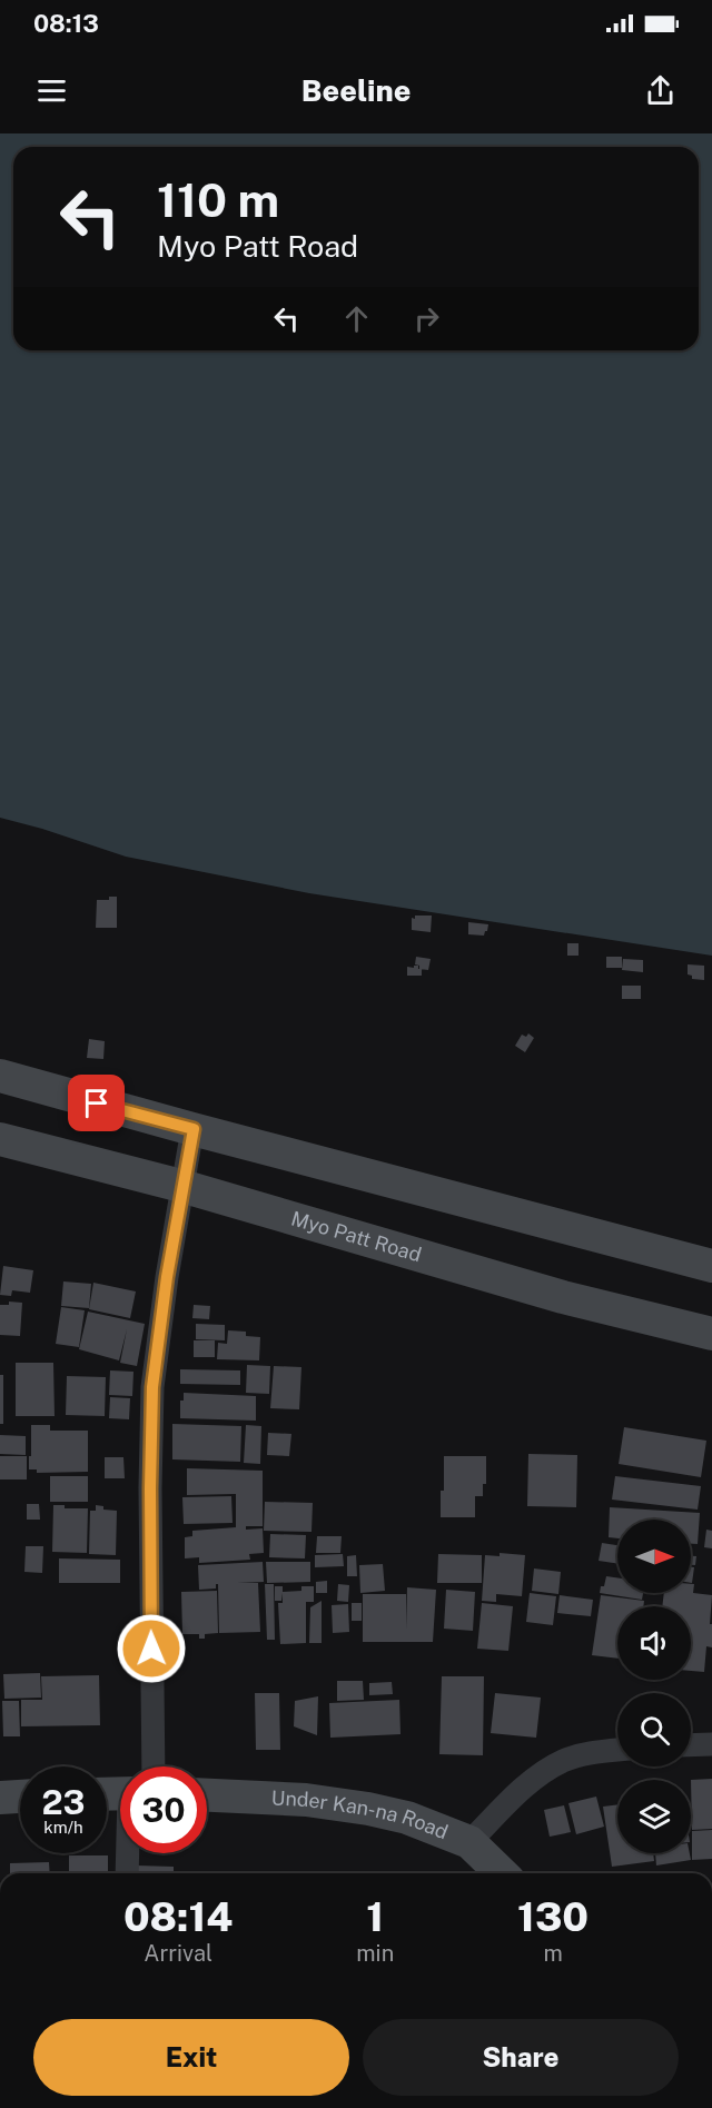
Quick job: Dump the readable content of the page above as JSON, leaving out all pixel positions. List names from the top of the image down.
{
  "streets": {
    "main road": ["Myo Patt Road", "Under Kan-na Road"]
  },
  "north": "right",
  "page": {
    "status": "08:13",
    "header": "Beeline",
    "turn": ["110 m", "Myo Patt Road"],
    "speed": "23 km/h",
    "limit": "30",
    "eta": [
      "08:14",
      "Arrival",
      "1",
      "min",
      "130",
      "m"
    ],
    "buttons": ["Exit", "Share"]
  }
}
